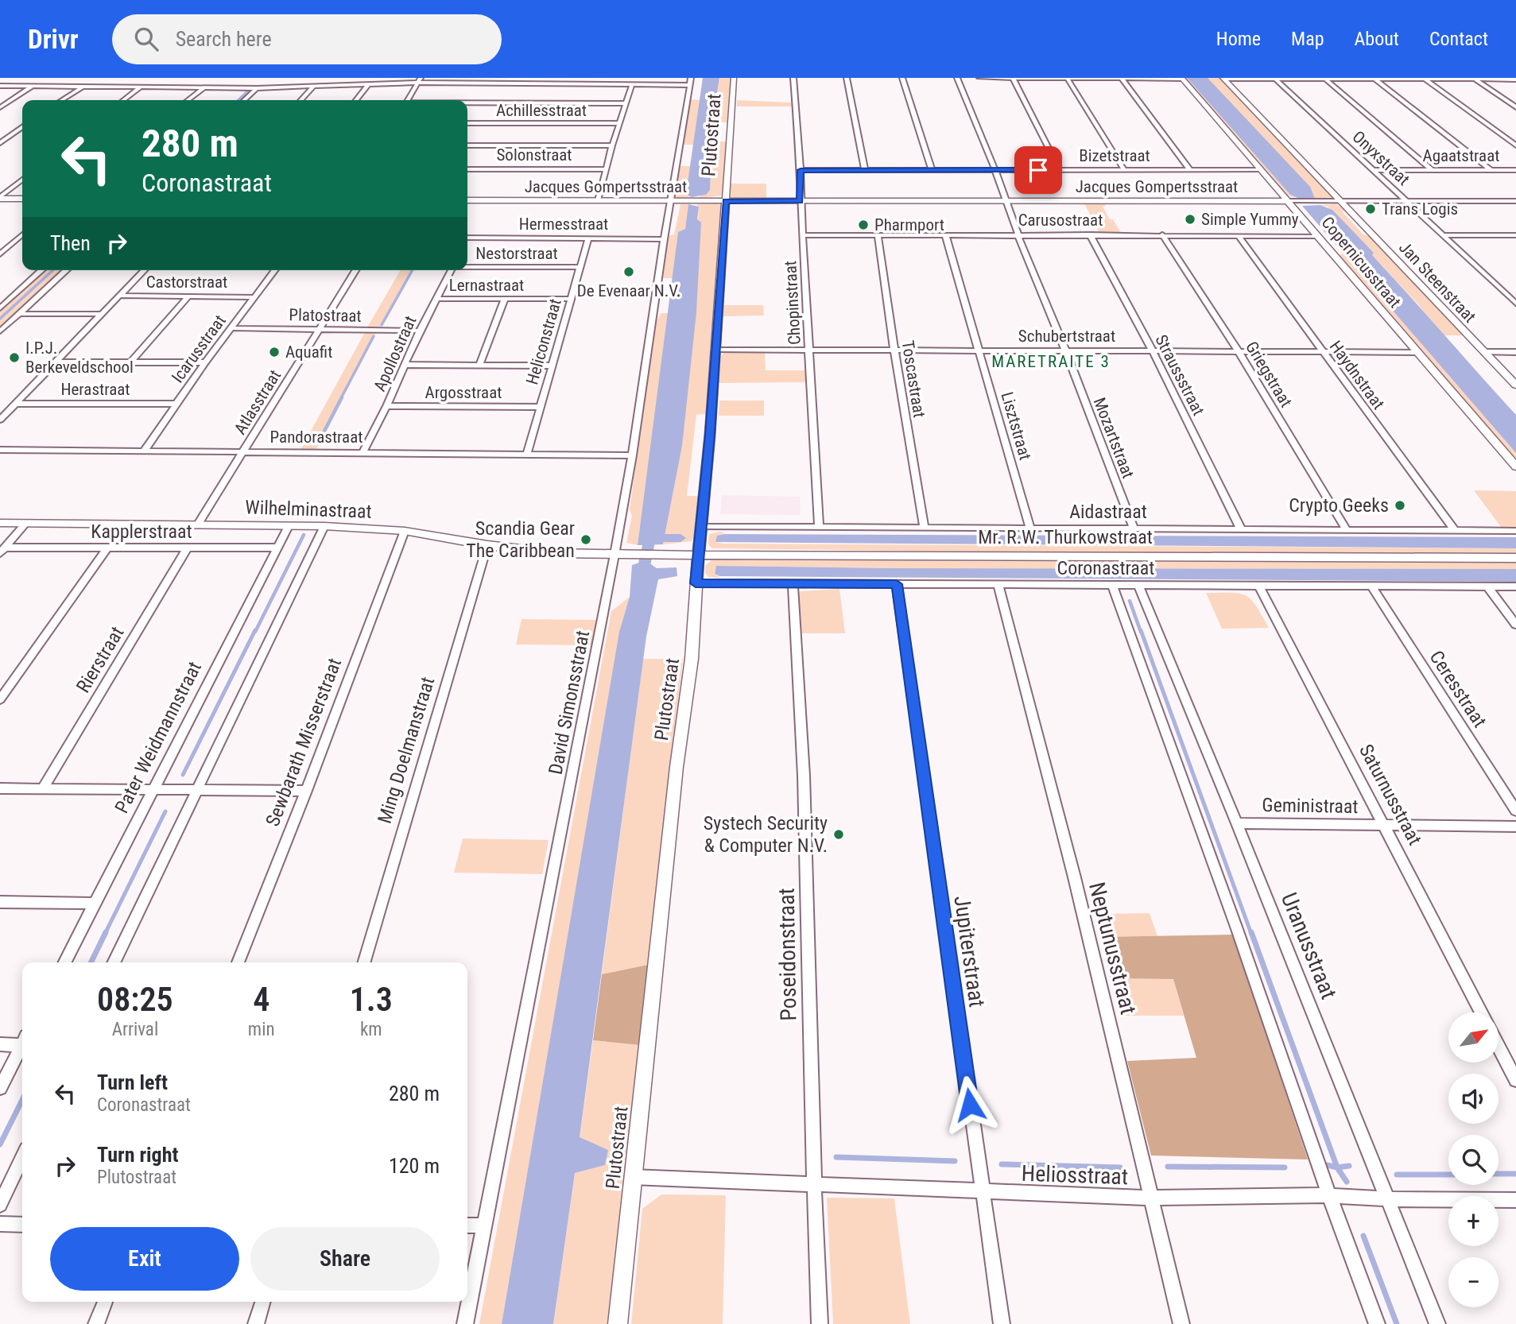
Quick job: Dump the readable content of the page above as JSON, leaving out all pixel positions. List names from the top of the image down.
{
  "streets": {
    "street": [
      "Achillesstraat",
      "Plutostraat",
      "Solonstraat",
      "Bizetstraat",
      "Agaatstraat",
      "Onyxstraat",
      "Jacques Gompertsstraat",
      "Carusostraat",
      "Hermesstraat",
      "Nestorstraat",
      "Copernicusstraat",
      "Castorstraat",
      "Jan Steenstraat",
      "Lernastraat",
      "Chopinstraat",
      "Platostraat",
      "Schubertstraat",
      "Heliconstraat",
      "Icarusstraat",
      "Apollostraat",
      "Griegstraat",
      "Straussstraat",
      "Haydnstraat",
      "Toscastraat",
      "Herastraat",
      "Argosstraat",
      "Atlasstraat",
      "Lisztstraat",
      "Pandorastraat",
      "Mozartstraat",
      "Wilhelminastraat",
      "Aidastraat",
      "Kapplerstraat",
      "Mr. R.W. Thurkowstraat",
      "Coronastraat",
      "Rierstraat",
      "Ceresstraat",
      "David Simonsstraat",
      "Pater Weidmannstraat",
      "Sewbarath Misserstraat",
      "Ming Doelmanstraat",
      "Saturnusstraat",
      "Geministraat",
      "Uranusstraat",
      "Neptunusstraat",
      "Jupiterstraat",
      "Poseidonstraat",
      "Heliosstraat"
    ]
  },
  "crossings": [
    ["Plutostraat", "Jacques Gompertsstraat"],
    ["Plutostraat", "Schubertstraat"],
    ["Plutostraat", "Aidastraat"],
    ["Plutostraat", "Mr. R.W. Thurkowstraat"],
    ["Plutostraat", "Coronastraat"],
    ["Plutostraat", "Heliosstraat"],
    ["Bizetstraat", "Copernicusstraat"],
    ["Bizetstraat", "Chopinstraat"],
    ["Bizetstraat", "Mozartstraat"],
    ["Agaatstraat", "Onyxstraat"],
    ["Onyxstraat", "Jacques Gompertsstraat"],
    ["Jacques Gompertsstraat", "Copernicusstraat"],
    ["Jacques Gompertsstraat", "Jan Steenstraat"],
    ["Jacques Gompertsstraat", "Chopinstraat"],
    ["Jacques Gompertsstraat", "Mozartstraat"],
    ["Jacques Gompertsstraat", "David Simonsstraat"],
    ["Carusostraat", "Copernicusstraat"],
    ["Carusostraat", "Chopinstraat"],
    ["Carusostraat", "Griegstraat"],
    ["Carusostraat", "Straussstraat"],
    ["Carusostraat", "Haydnstraat"],
    ["Carusostraat", "Toscastraat"],
    ["Carusostraat", "Lisztstraat"],
    ["Carusostraat", "Mozartstraat"],
    ["Hermesstraat", "Heliconstraat"],
    ["Hermesstraat", "David Simonsstraat"],
    ["Nestorstraat", "Heliconstraat"],
    ["Copernicusstraat", "Schubertstraat"],
    ["Castorstraat", "Icarusstraat"],
    ["Lernastraat", "Heliconstraat"],
    ["Lernastraat", "Apollostraat"],
    ["Chopinstraat", "Schubertstraat"],
    ["Chopinstraat", "Aidastraat"],
    ["Platostraat", "Icarusstraat"],
    ["Platostraat", "Apollostraat"],
    ["Platostraat", "Atlasstraat"],
    ["Schubertstraat", "Griegstraat"],
    ["Schubertstraat", "Straussstraat"],
    ["Schubertstraat", "Haydnstraat"],
    ["Schubertstraat", "Toscastraat"],
    ["Schubertstraat", "Lisztstraat"],
    ["Schubertstraat", "Mozartstraat"],
    ["Heliconstraat", "Argosstraat"],
    ["Heliconstraat", "Pandorastraat"],
    ["Icarusstraat", "Herastraat"],
    ["Icarusstraat", "Pandorastraat"],
    ["Apollostraat", "Argosstraat"],
    ["Apollostraat", "Pandorastraat"],
    ["Griegstraat", "Aidastraat"],
    ["Straussstraat", "Aidastraat"],
    ["Haydnstraat", "Aidastraat"],
    ["Toscastraat", "Aidastraat"],
    ["Atlasstraat", "Pandorastraat"],
    ["Atlasstraat", "Wilhelminastraat"],
    ["Lisztstraat", "Aidastraat"],
    ["Pandorastraat", "David Simonsstraat"],
    ["Mozartstraat", "Aidastraat"],
    ["Wilhelminastraat", "Mr. R.W. Thurkowstraat"],
    ["Wilhelminastraat", "David Simonsstraat"],
    ["Wilhelminastraat", "Pater Weidmannstraat"],
    ["Wilhelminastraat", "Sewbarath Misserstraat"],
    ["Wilhelminastraat", "Ming Doelmanstraat"],
    ["Kapplerstraat", "Rierstraat"],
    ["Kapplerstraat", "Pater Weidmannstraat"],
    ["Mr. R.W. Thurkowstraat", "David Simonsstraat"],
    ["Coronastraat", "Ceresstraat"],
    ["Coronastraat", "Saturnusstraat"],
    ["Coronastraat", "Uranusstraat"],
    ["Coronastraat", "Neptunusstraat"],
    ["Coronastraat", "Jupiterstraat"],
    ["Coronastraat", "Poseidonstraat"],
    ["Saturnusstraat", "Geministraat"],
    ["Geministraat", "Uranusstraat"],
    ["Uranusstraat", "Heliosstraat"],
    ["Neptunusstraat", "Heliosstraat"],
    ["Jupiterstraat", "Heliosstraat"],
    ["Poseidonstraat", "Heliosstraat"]
  ],
  "districts": ["MARETRAITE 3"],
  "places": [
    "Trans Logis",
    "Simple Yummy",
    "Pharmport",
    "De Evenaar N.V.",
    "Aquafit",
    "I.P.J. Berkeveldschool",
    "Crypto Geeks",
    "Scandia Gear The Caribbean",
    "Systech Security & Computer N.V."
  ],
  "north": "top right",
  "page": {
    "header": "Drivr",
    "search": "Search here",
    "nav": [
      "Home",
      "Map",
      "About",
      "Contact"
    ],
    "turn": ["280 m", "Coronastraat"],
    "then": "Then",
    "eta": [
      "08:25",
      "Arrival",
      "4",
      "min",
      "1.3",
      "km"
    ],
    "map_buttons": ["+", "−"],
    "list": [
      {
        "name": "Turn left",
        "note": "Coronastraat",
        "value": "280 m"
      },
      {
        "name": "Turn right",
        "note": "Plutostraat",
        "value": "120 m"
      }
    ],
    "buttons": ["Exit", "Share"]
  }
}
